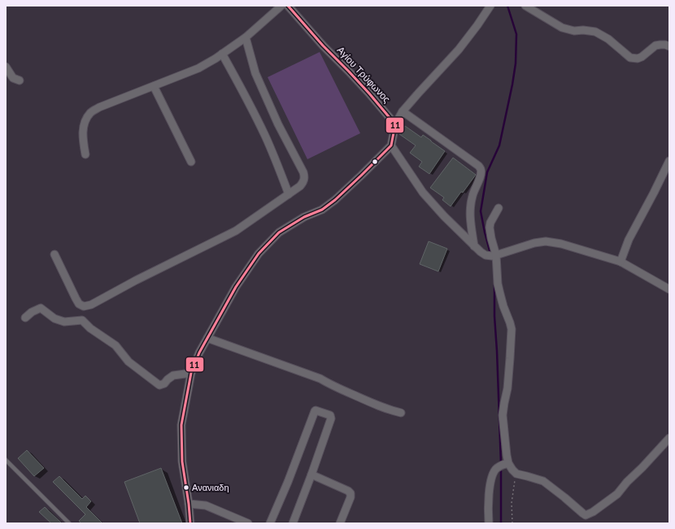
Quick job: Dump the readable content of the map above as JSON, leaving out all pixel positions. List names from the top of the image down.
{
  "streets": {
    "street": ["Αγίου Τρύφωνος"]
  },
  "places": ["Ανανιαδη"],
  "lines": ["transit line 11"]
}
